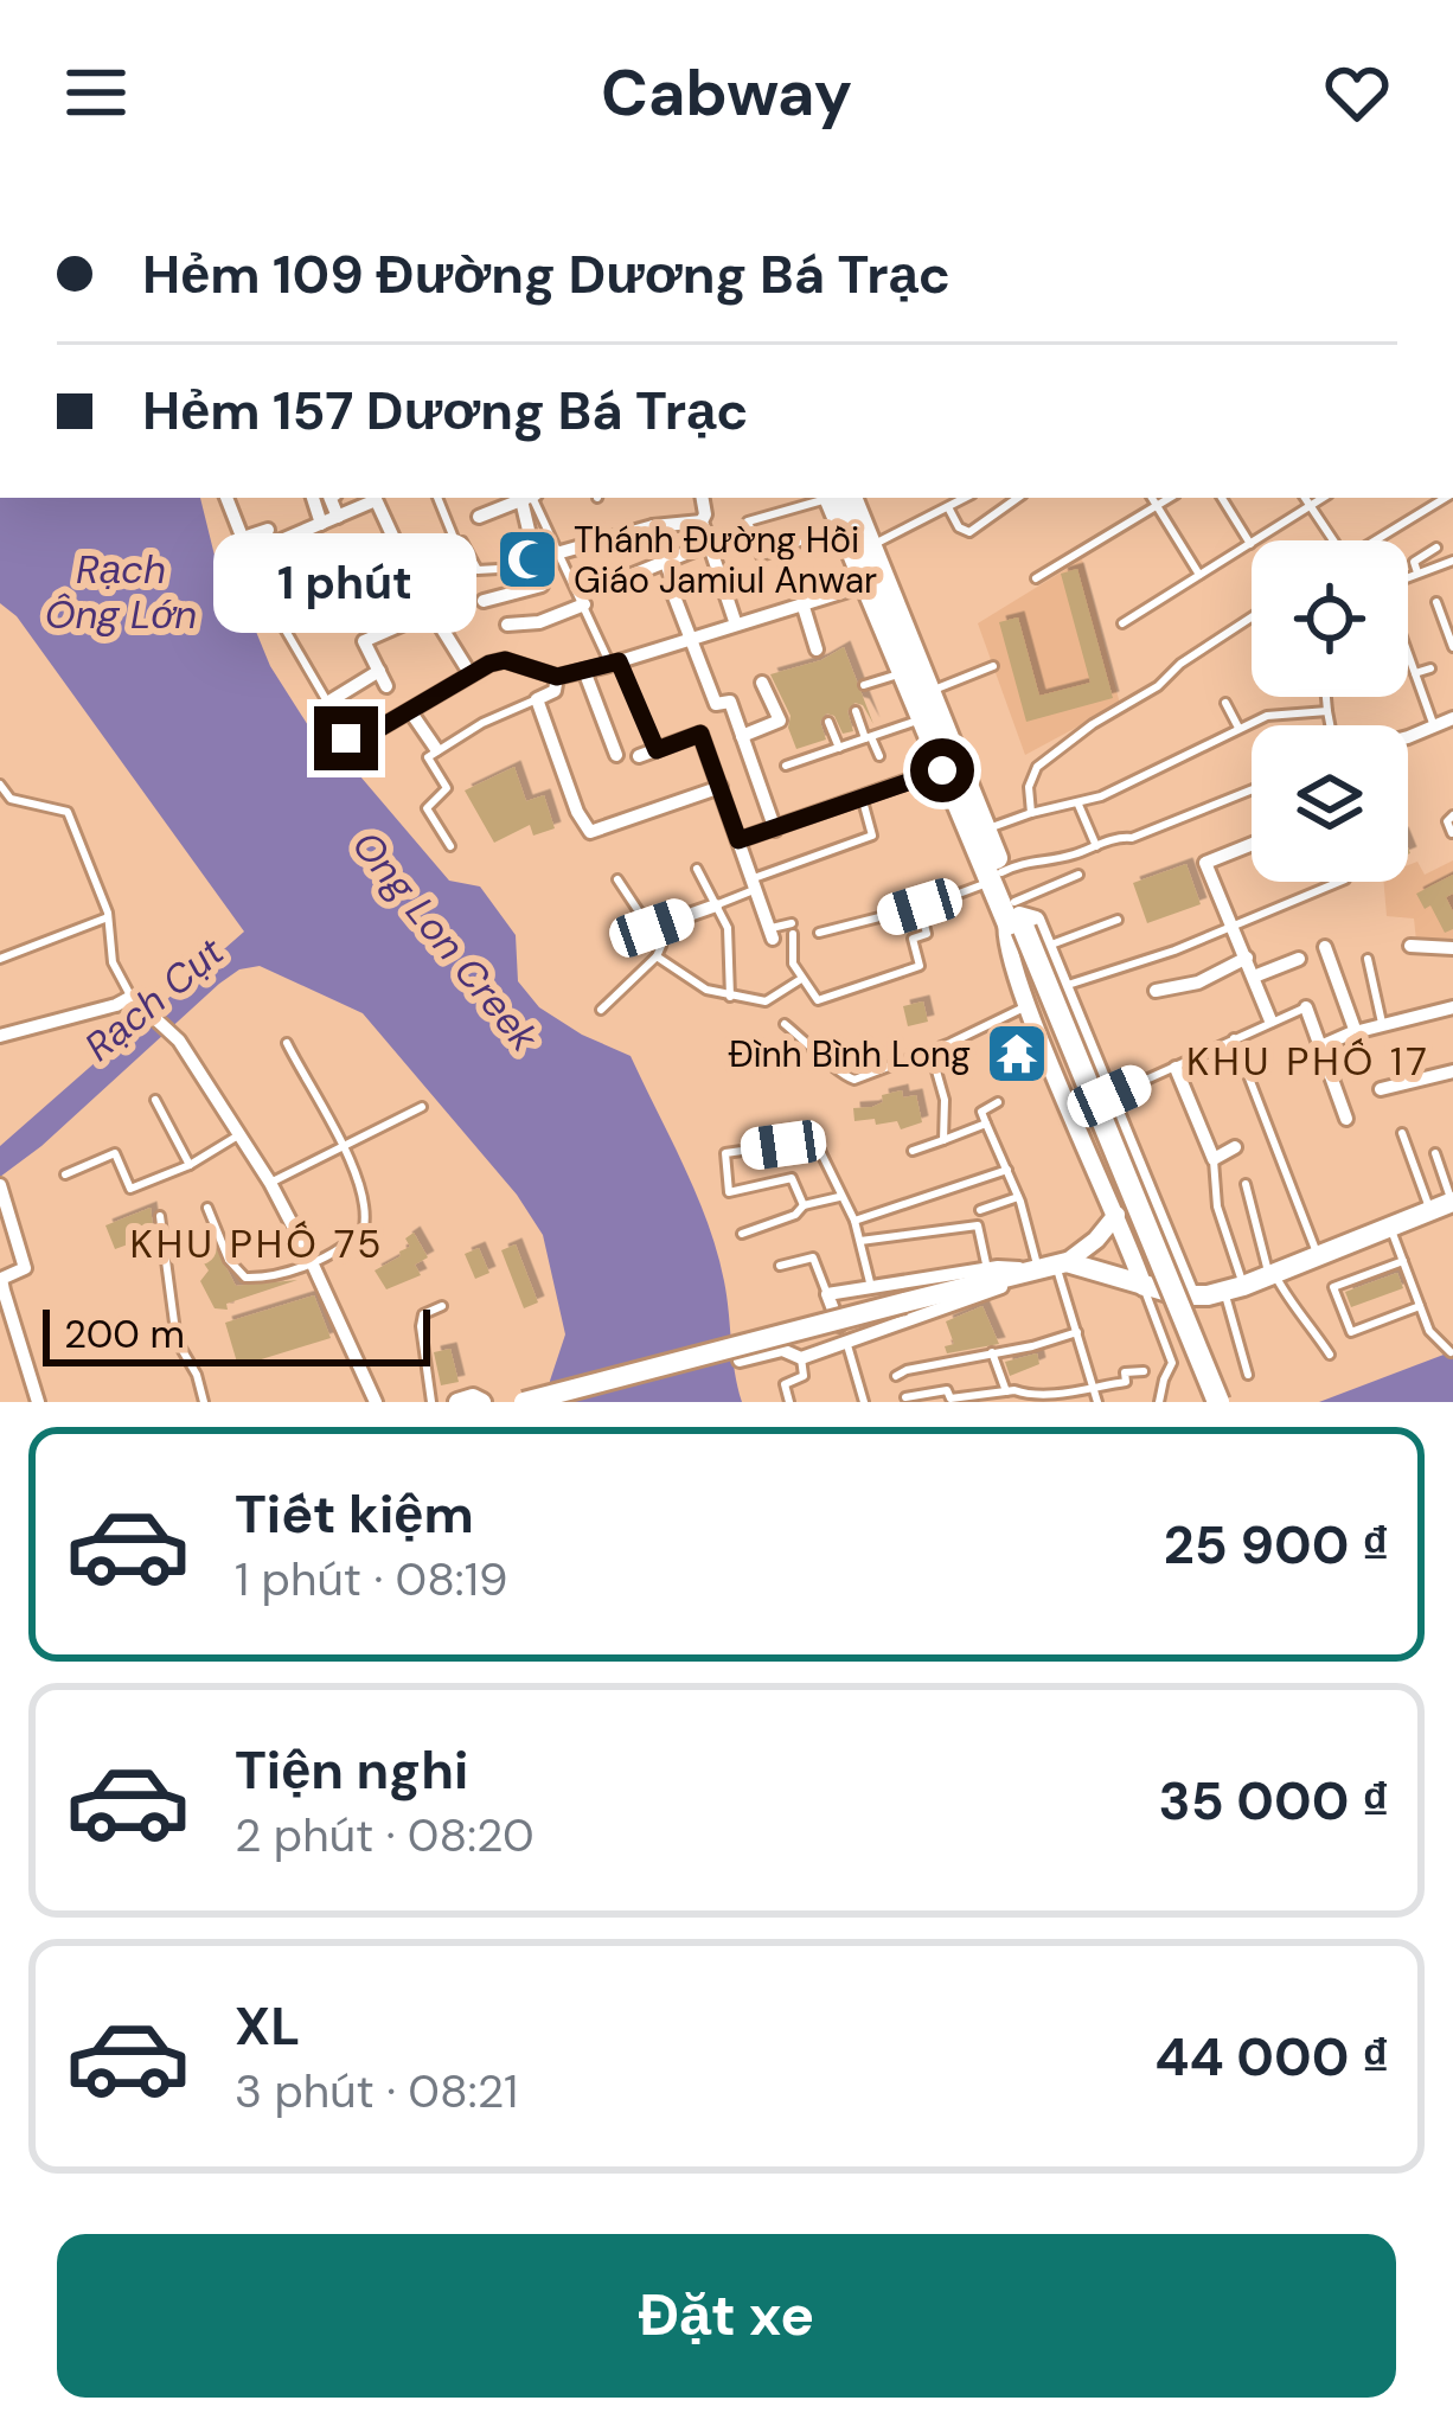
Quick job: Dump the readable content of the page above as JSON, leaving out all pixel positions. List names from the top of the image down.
{
  "districts": ["KHU PHỐ 17", "KHU PHỐ 75"],
  "water": ["Rạch Ông Lớn", "Ong Lon Creek", "Rạch Cụt"],
  "places": {
    "mosque": ["Thánh Đường Hồi Giáo Jamiul Anwar"],
    "temple": ["Đình Bình Long"]
  },
  "scale_bar": "200 m",
  "page": {
    "header": "Cabway",
    "banner": ["Hẻm 109 Đường Dương Bá Trạc", "Hẻm 157 Dương Bá Trạc"],
    "bubble": "1 phút",
    "scale": "200 m",
    "list": [
      {
        "name": "Tiết kiệm",
        "note": "1 phút · 08:19",
        "value": "25 900 ₫"
      },
      {
        "name": "Tiện nghi",
        "note": "2 phút · 08:20",
        "value": "35 000 ₫"
      },
      {
        "name": "XL",
        "note": "3 phút · 08:21",
        "value": "44 000 ₫"
      }
    ],
    "buttons": "Đặt xe"
  }
}
